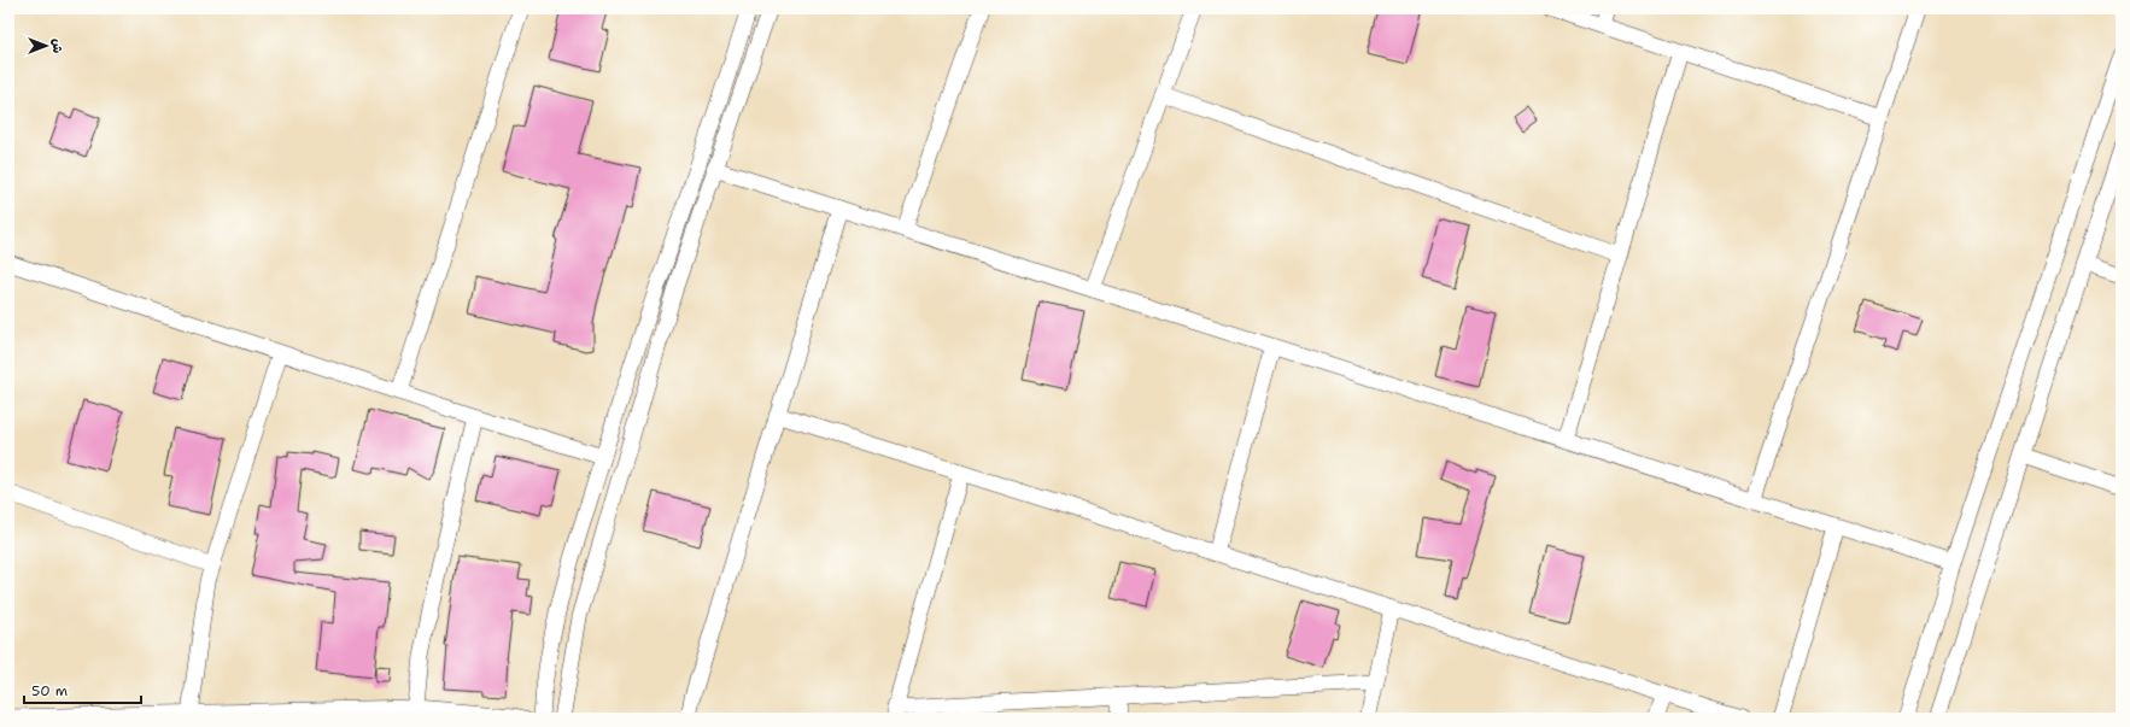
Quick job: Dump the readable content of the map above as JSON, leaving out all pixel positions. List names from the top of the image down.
{
  "scale_bar": "50 m",
  "north": "right"
}
